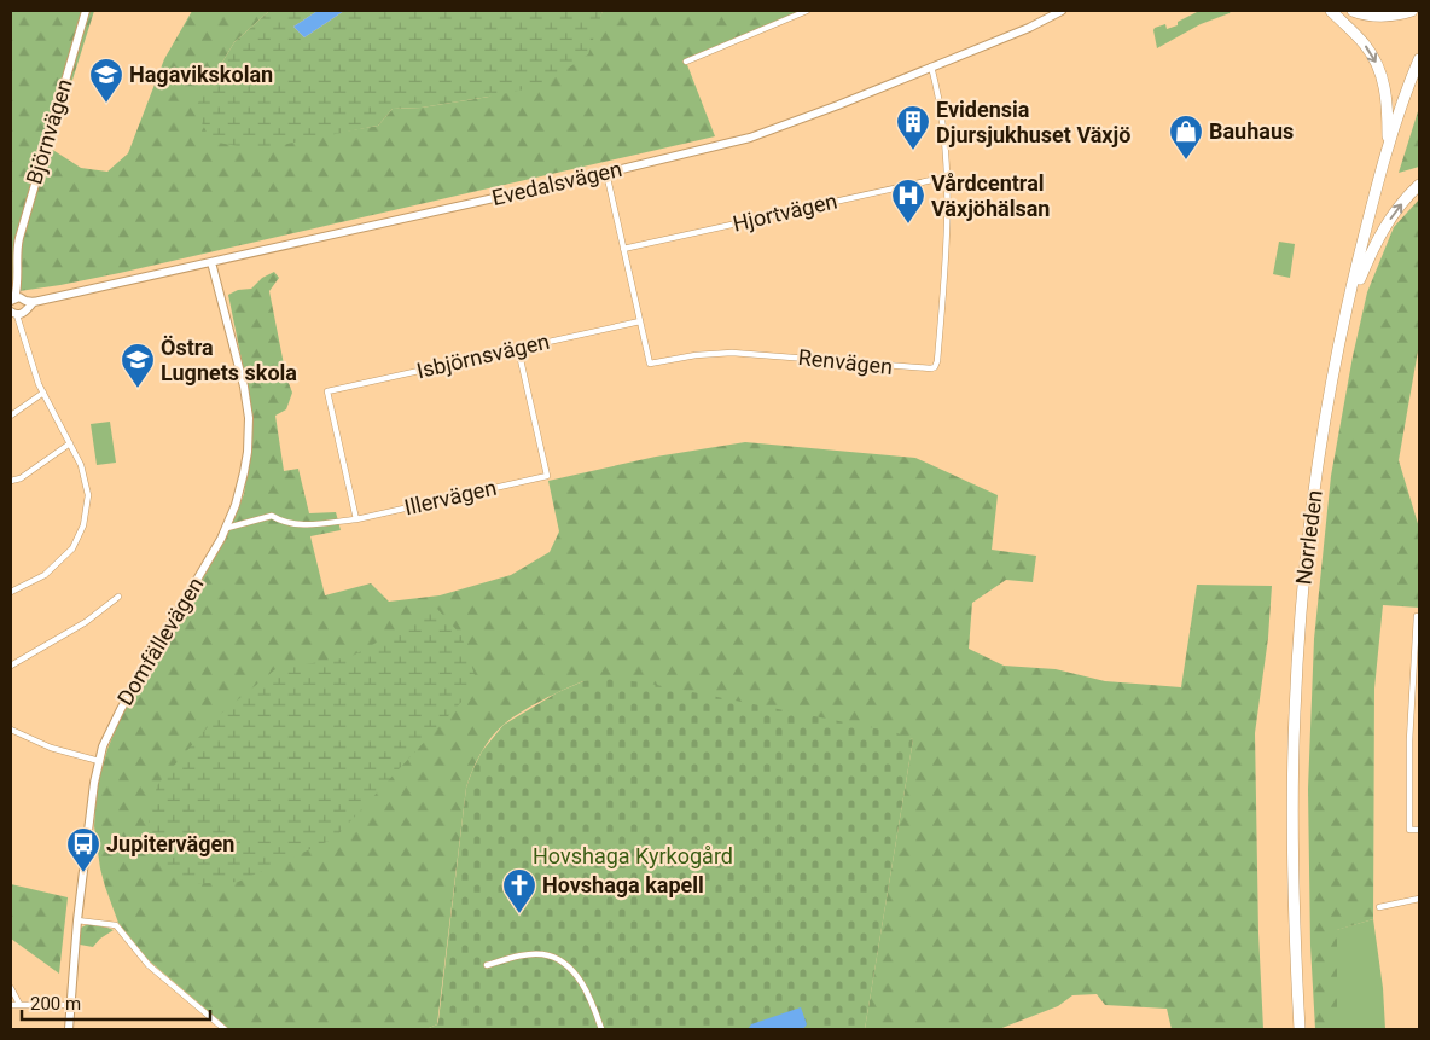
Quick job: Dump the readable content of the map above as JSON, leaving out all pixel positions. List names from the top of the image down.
{
  "streets": {
    "highway": ["Norrleden"],
    "street": [
      "Björnvägen",
      "Evedalsvägen",
      "Hjortvägen",
      "Isbjörnsvägen",
      "Renvägen",
      "Illervägen",
      "Domfällevägen"
    ]
  },
  "crossings": [
    ["Björnvägen", "Evedalsvägen"],
    ["Evedalsvägen", "Renvägen"],
    ["Evedalsvägen", "Domfällevägen"],
    ["Hjortvägen", "Renvägen"],
    ["Isbjörnsvägen", "Renvägen"],
    ["Isbjörnsvägen", "Illervägen"]
  ],
  "parks": ["Hovshaga Kyrkogård"],
  "places": {
    "school or university": ["Hagavikskolan", "Östra Lugnets skola"],
    "building": ["Evidensia Djursjukhuset Växjö"],
    "shop": ["Bauhaus"],
    "hospital": ["Vårdcentral Växjöhälsan"],
    "bus stop": ["Jupitervägen"],
    "church": ["Hovshaga kapell"]
  },
  "scale_bar": "200 m"
}
